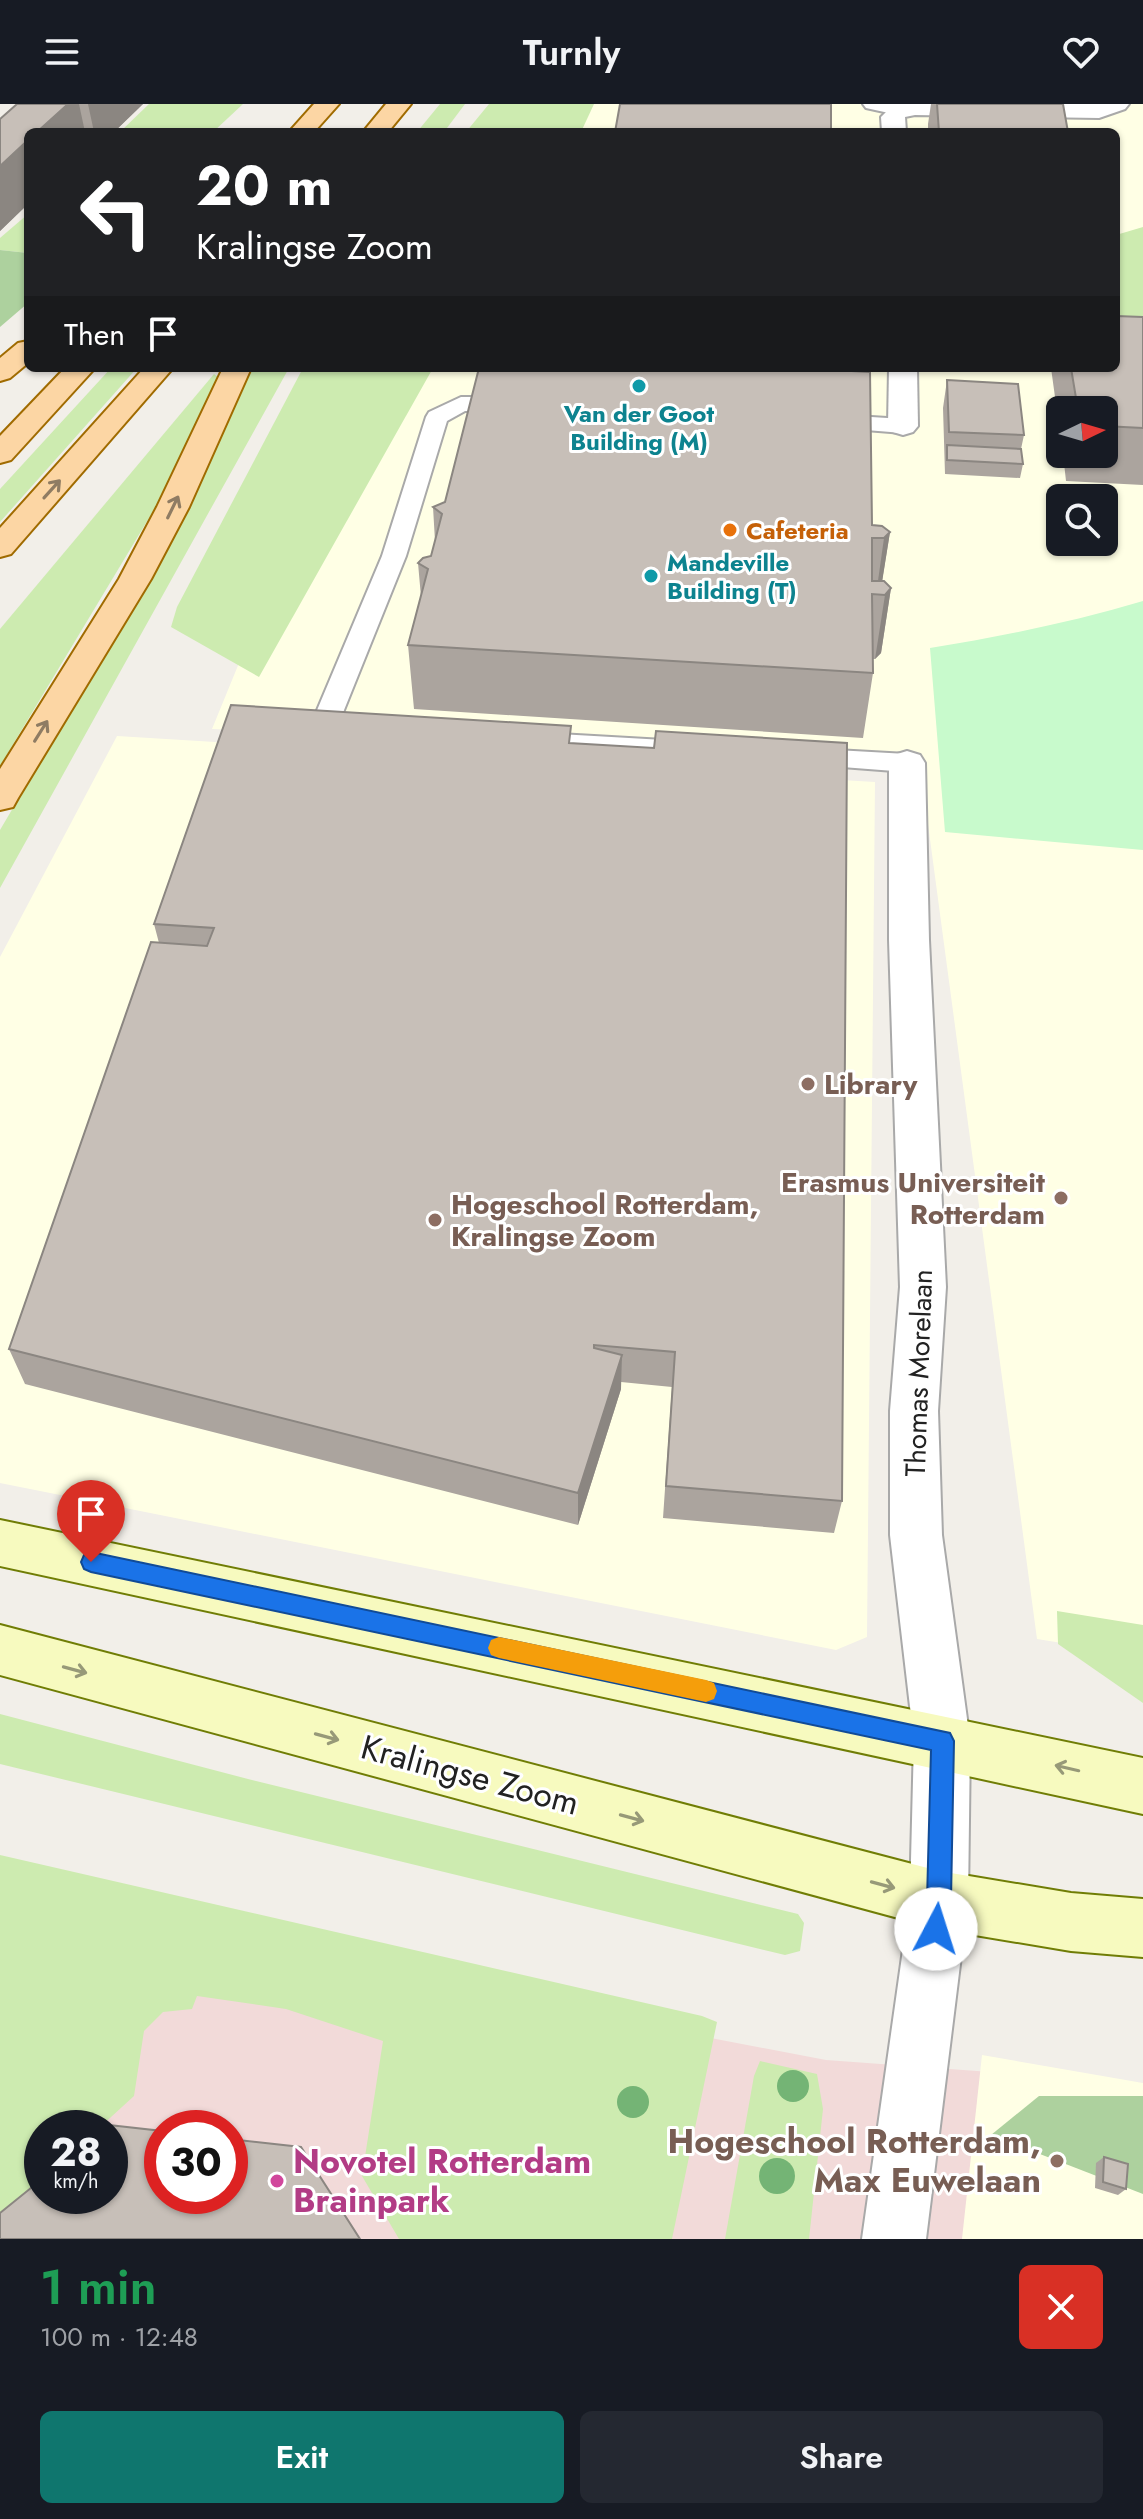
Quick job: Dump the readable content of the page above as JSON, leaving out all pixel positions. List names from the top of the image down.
{
  "streets": {
    "main road": ["Kralingse Zoom"],
    "street": ["Thomas Morelaan"]
  },
  "places": [
    "Van der Goot Building (M)",
    "Cafeteria",
    "Mandeville Building (T)",
    "Library",
    "Erasmus Universiteit Rotterdam",
    "Hogeschool Rotterdam, Kralingse Zoom",
    "Hogeschool Rotterdam, Max Euwelaan",
    "Novotel Rotterdam Brainpark"
  ],
  "north": "right",
  "page": {
    "header": "Turnly",
    "turn": ["20 m", "Kralingse Zoom"],
    "then": "Then",
    "speed": "28 km/h",
    "limit": "30",
    "heading": ["1 min", "100 m · 12:48"],
    "buttons": ["Exit", "Share"]
  }
}
